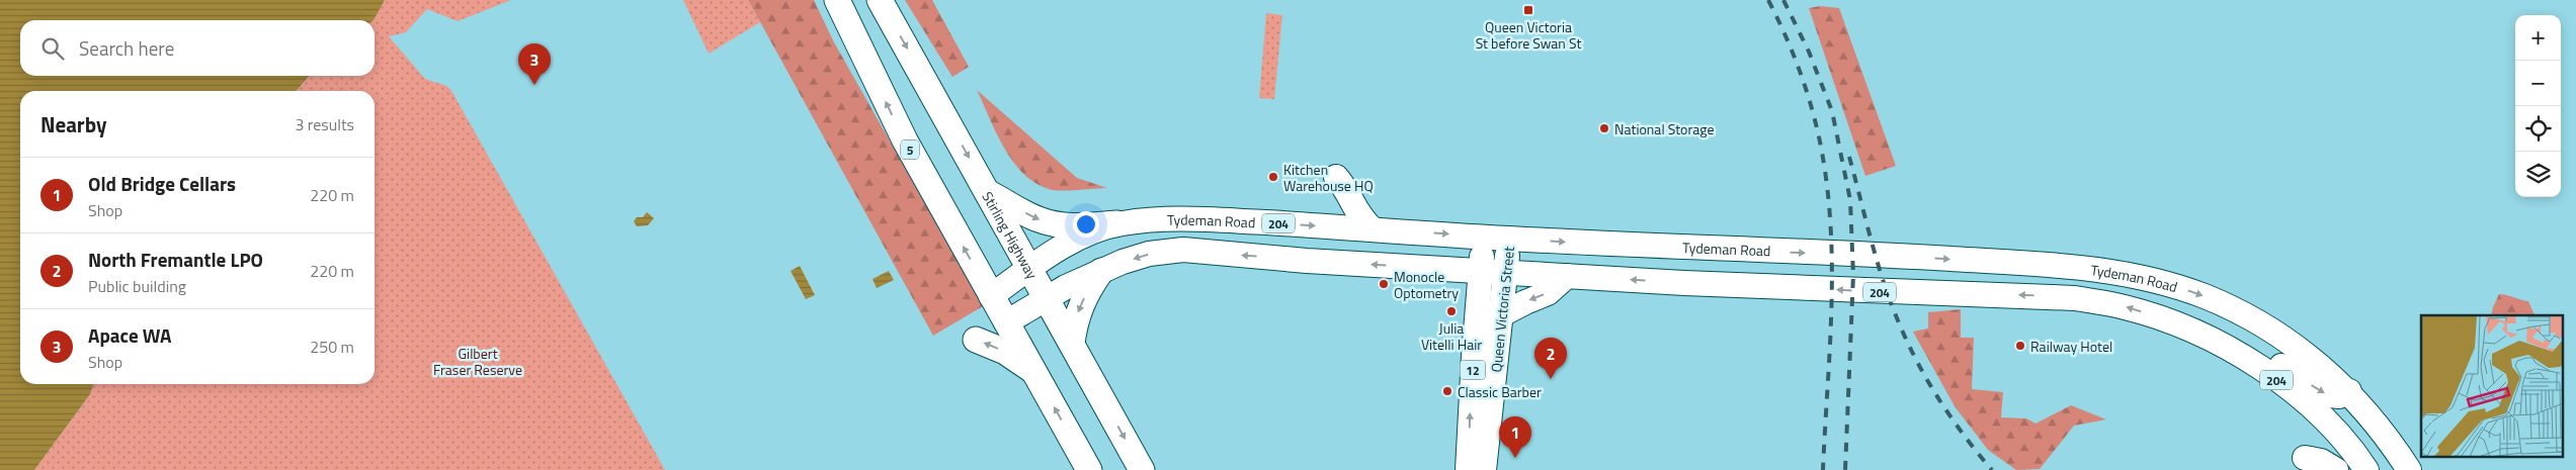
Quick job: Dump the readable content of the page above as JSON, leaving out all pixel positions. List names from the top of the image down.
{
  "streets": {
    "highway": ["5", "Stirling Highway"],
    "main road": [
      "Tydeman Road",
      "204",
      "Queen Victoria Street",
      "12"
    ]
  },
  "crossings": [
    ["5", "Tydeman Road"],
    ["Tydeman Road", "Stirling Highway"],
    ["Tydeman Road", "Queen Victoria Street"]
  ],
  "parks": ["Gilbert Fraser Reserve"],
  "places": {
    "transit": ["Queen Victoria St before Swan St"],
    "other": [
      "National Storage",
      "Kitchen Warehouse HQ",
      "Monocle Optometry",
      "Julia Vitelli Hair",
      "Railway Hotel",
      "Classic Barber"
    ]
  },
  "page": {
    "map_buttons": ["+", "−"],
    "search": "Search here",
    "pins": ["3", "2", "1"],
    "heading": ["Nearby", "3 results"],
    "list": [
      {
        "mark": "1",
        "name": "Old Bridge Cellars",
        "note": "Shop",
        "value": "220 m"
      },
      {
        "mark": "2",
        "name": "North Fremantle LPO",
        "note": "Public building",
        "value": "220 m"
      },
      {
        "mark": "3",
        "name": "Apace WA",
        "note": "Shop",
        "value": "250 m"
      }
    ]
  }
}
